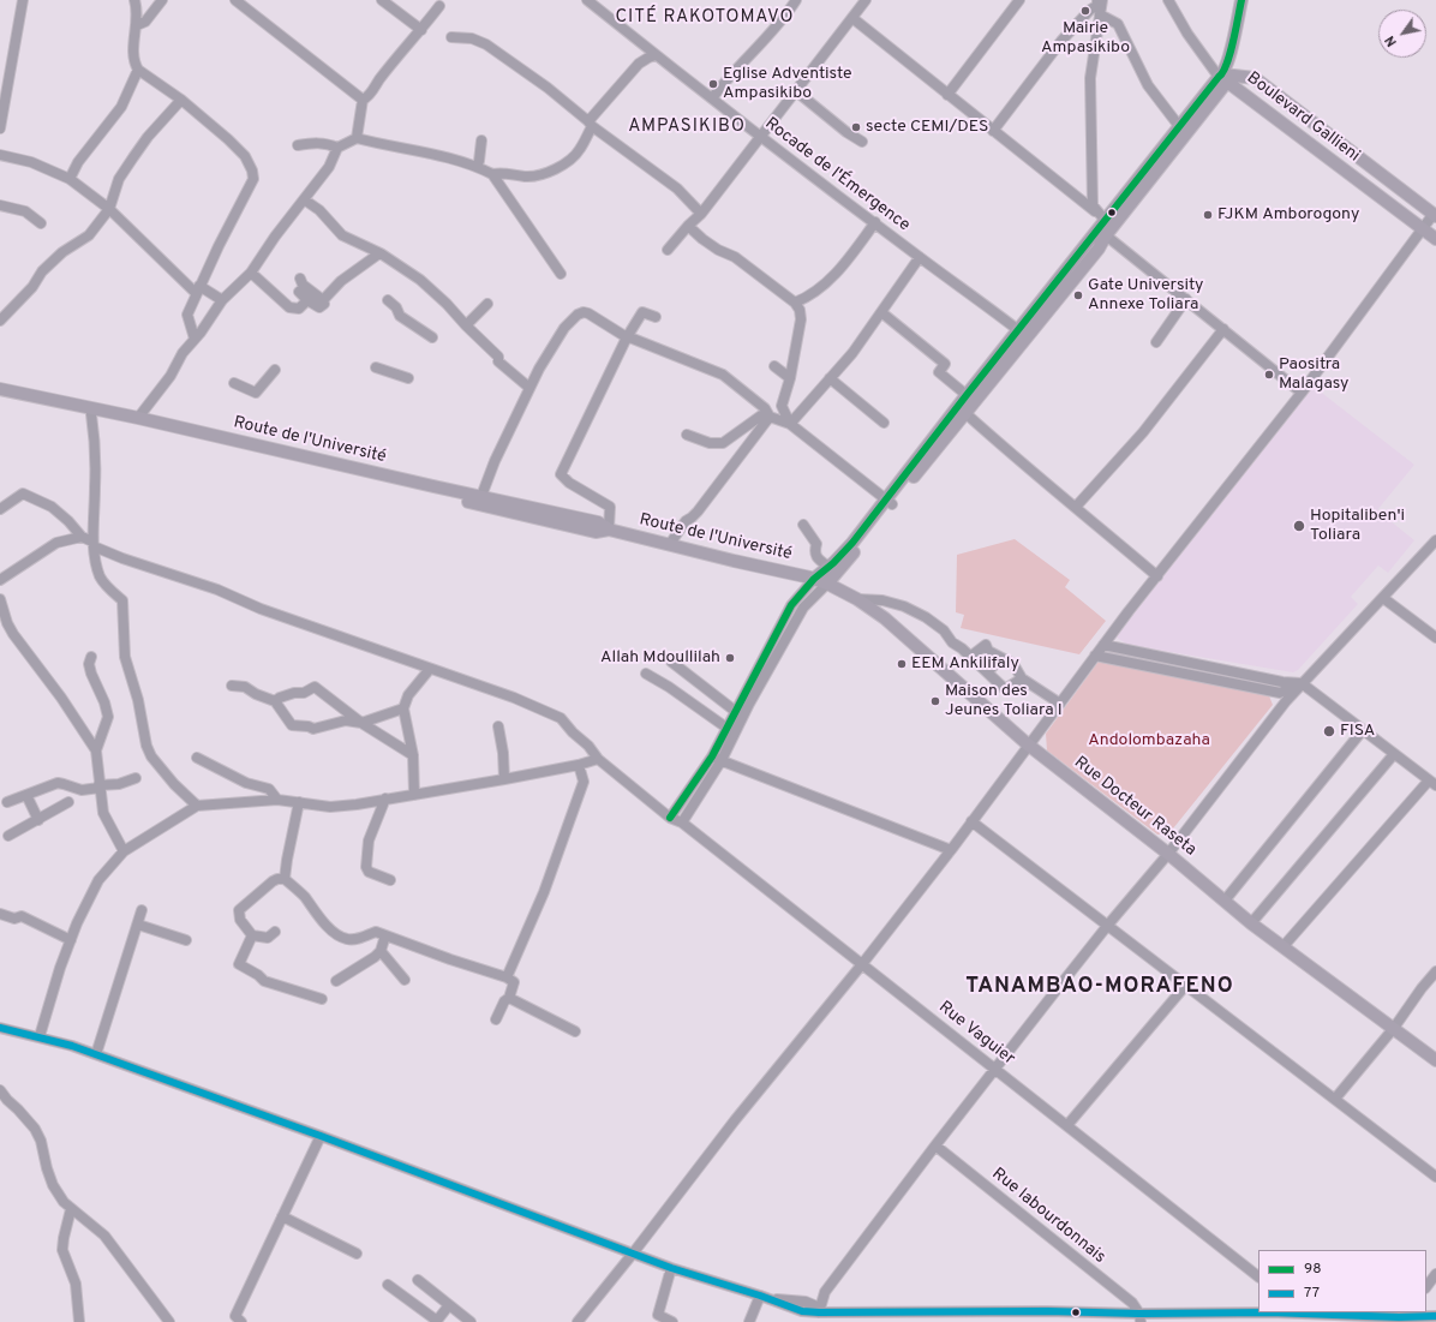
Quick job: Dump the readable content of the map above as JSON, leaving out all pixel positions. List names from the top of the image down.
{
  "streets": {
    "main road": ["Boulevard Gallieni", "Route de l'Université", "Rue Docteur Raseta"],
    "street": ["Rocade de l'Émergence", "Rue Vaguier", "Rue labourdonnais"]
  },
  "crossings": [
    ["Route de l'Université", "Rue Docteur Raseta"]
  ],
  "districts": ["CITÉ RAKOTOMAVO", "AMPASIKIBO", "TANAMBAO-MORAFENO"],
  "parks": ["Andolombazaha"],
  "places": [
    "Mairie Ampasikibo",
    "Eglise Adventiste Ampasikibo",
    "secte CEMI/DES",
    "FJKM Amborogony",
    "Gate University Annexe Toliara",
    "Paositra Malagasy",
    "Hopitaliben'i Toliara",
    "Allah Mdoullilah",
    "EEM Ankilifaly",
    "Maison des Jeunes Toliara I",
    "FISA"
  ],
  "lines": ["transit line 98", "transit line 77"],
  "legend": ["98", "77"],
  "north": "bottom left"
}
